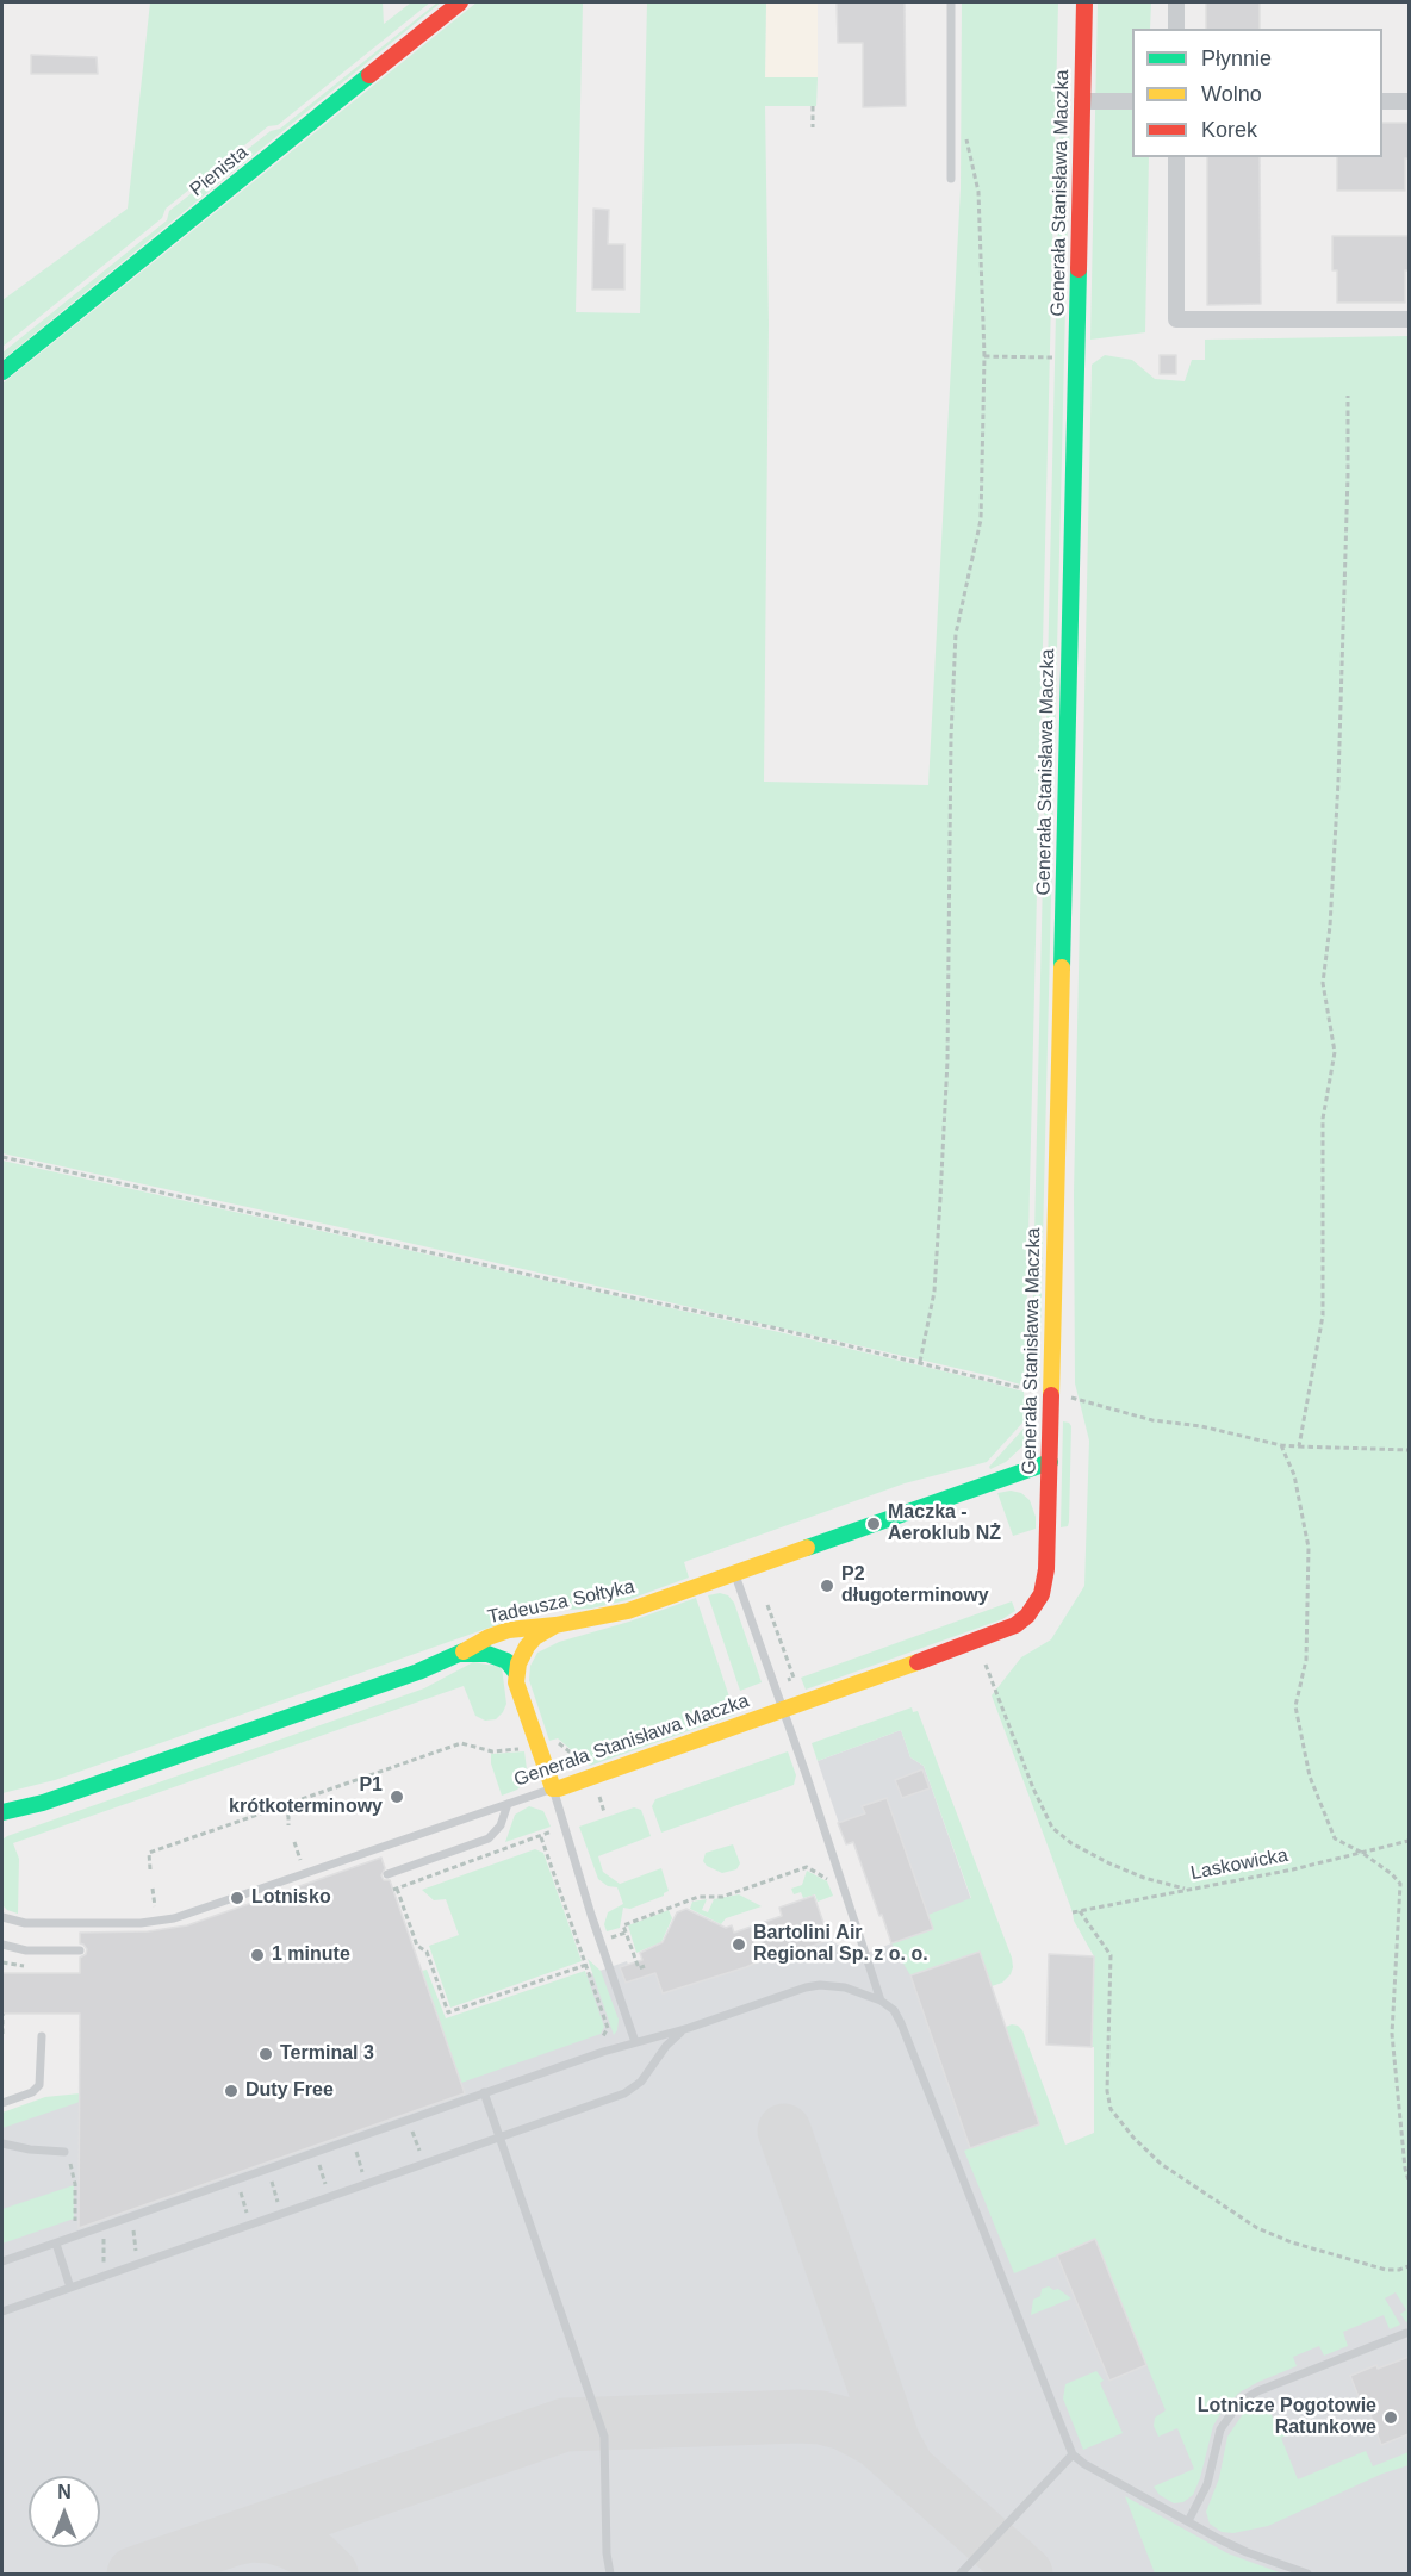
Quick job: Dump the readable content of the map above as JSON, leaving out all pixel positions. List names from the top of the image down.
{
  "streets": {
    "street": ["Pienista", "Generała Stanisława Maczka", "Tadeusza Sołtyka"],
    "path": ["Laskowicka"]
  },
  "crossings": [
    ["Generała Stanisława Maczka", "Tadeusza Sołtyka"]
  ],
  "places": [
    "Maczka - Aeroklub NŻ",
    "P2 długoterminowy",
    "P1 krótkoterminowy",
    "Lotnisko",
    "Bartolini Air Regional Sp. z o. o.",
    "1 minute",
    "Terminal 3",
    "Duty Free",
    "Lotnicze Pogotowie Ratunkowe"
  ],
  "legend": ["Płynnie", "Wolno", "Korek"],
  "north": "top"
}
